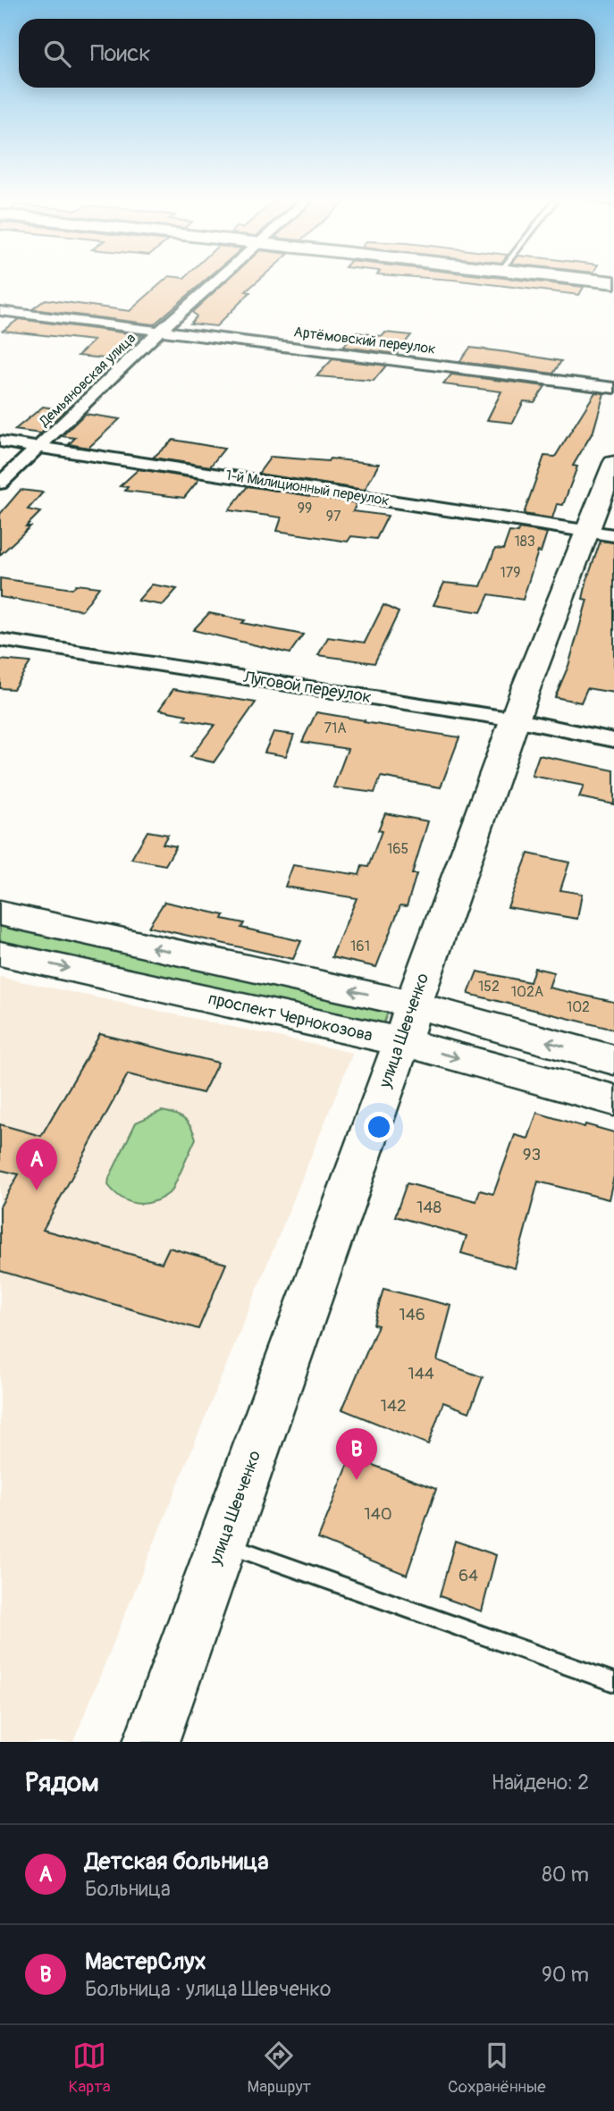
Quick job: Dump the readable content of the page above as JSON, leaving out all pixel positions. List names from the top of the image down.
{
  "streets": {
    "street": [
      "Артёмовский переулок",
      "Демьяновская улица",
      "1-й Милиционный переулок",
      "Луговой переулок",
      "проспект Чернокозова",
      "улица Шевченко"
    ]
  },
  "crossings": [
    ["Артёмовский переулок", "Демьяновская улица"],
    ["Демьяновская улица", "1-й Милиционный переулок"],
    ["1-й Милиционный переулок", "улица Шевченко"],
    ["Луговой переулок", "улица Шевченко"],
    ["проспект Чернокозова", "улица Шевченко"]
  ],
  "house_numbers": [
    "99",
    "97",
    "183",
    "179",
    "71А",
    "165",
    "161",
    "152",
    "102А",
    "102",
    "93",
    "148",
    "146",
    "144",
    "142",
    "140",
    "64"
  ],
  "page": {
    "search": "Поиск",
    "pins": ["A", "B"],
    "heading": ["Рядом", "Найдено: 2"],
    "list": [
      {
        "mark": "A",
        "name": "Детская больница",
        "note": "Больница",
        "value": "80 m"
      },
      {
        "mark": "B",
        "name": "МастерСлух",
        "note": "Больница · улица Шевченко",
        "value": "90 m"
      }
    ],
    "nav": ["Карта", "Маршрут", "Сохранённые"]
  }
}
